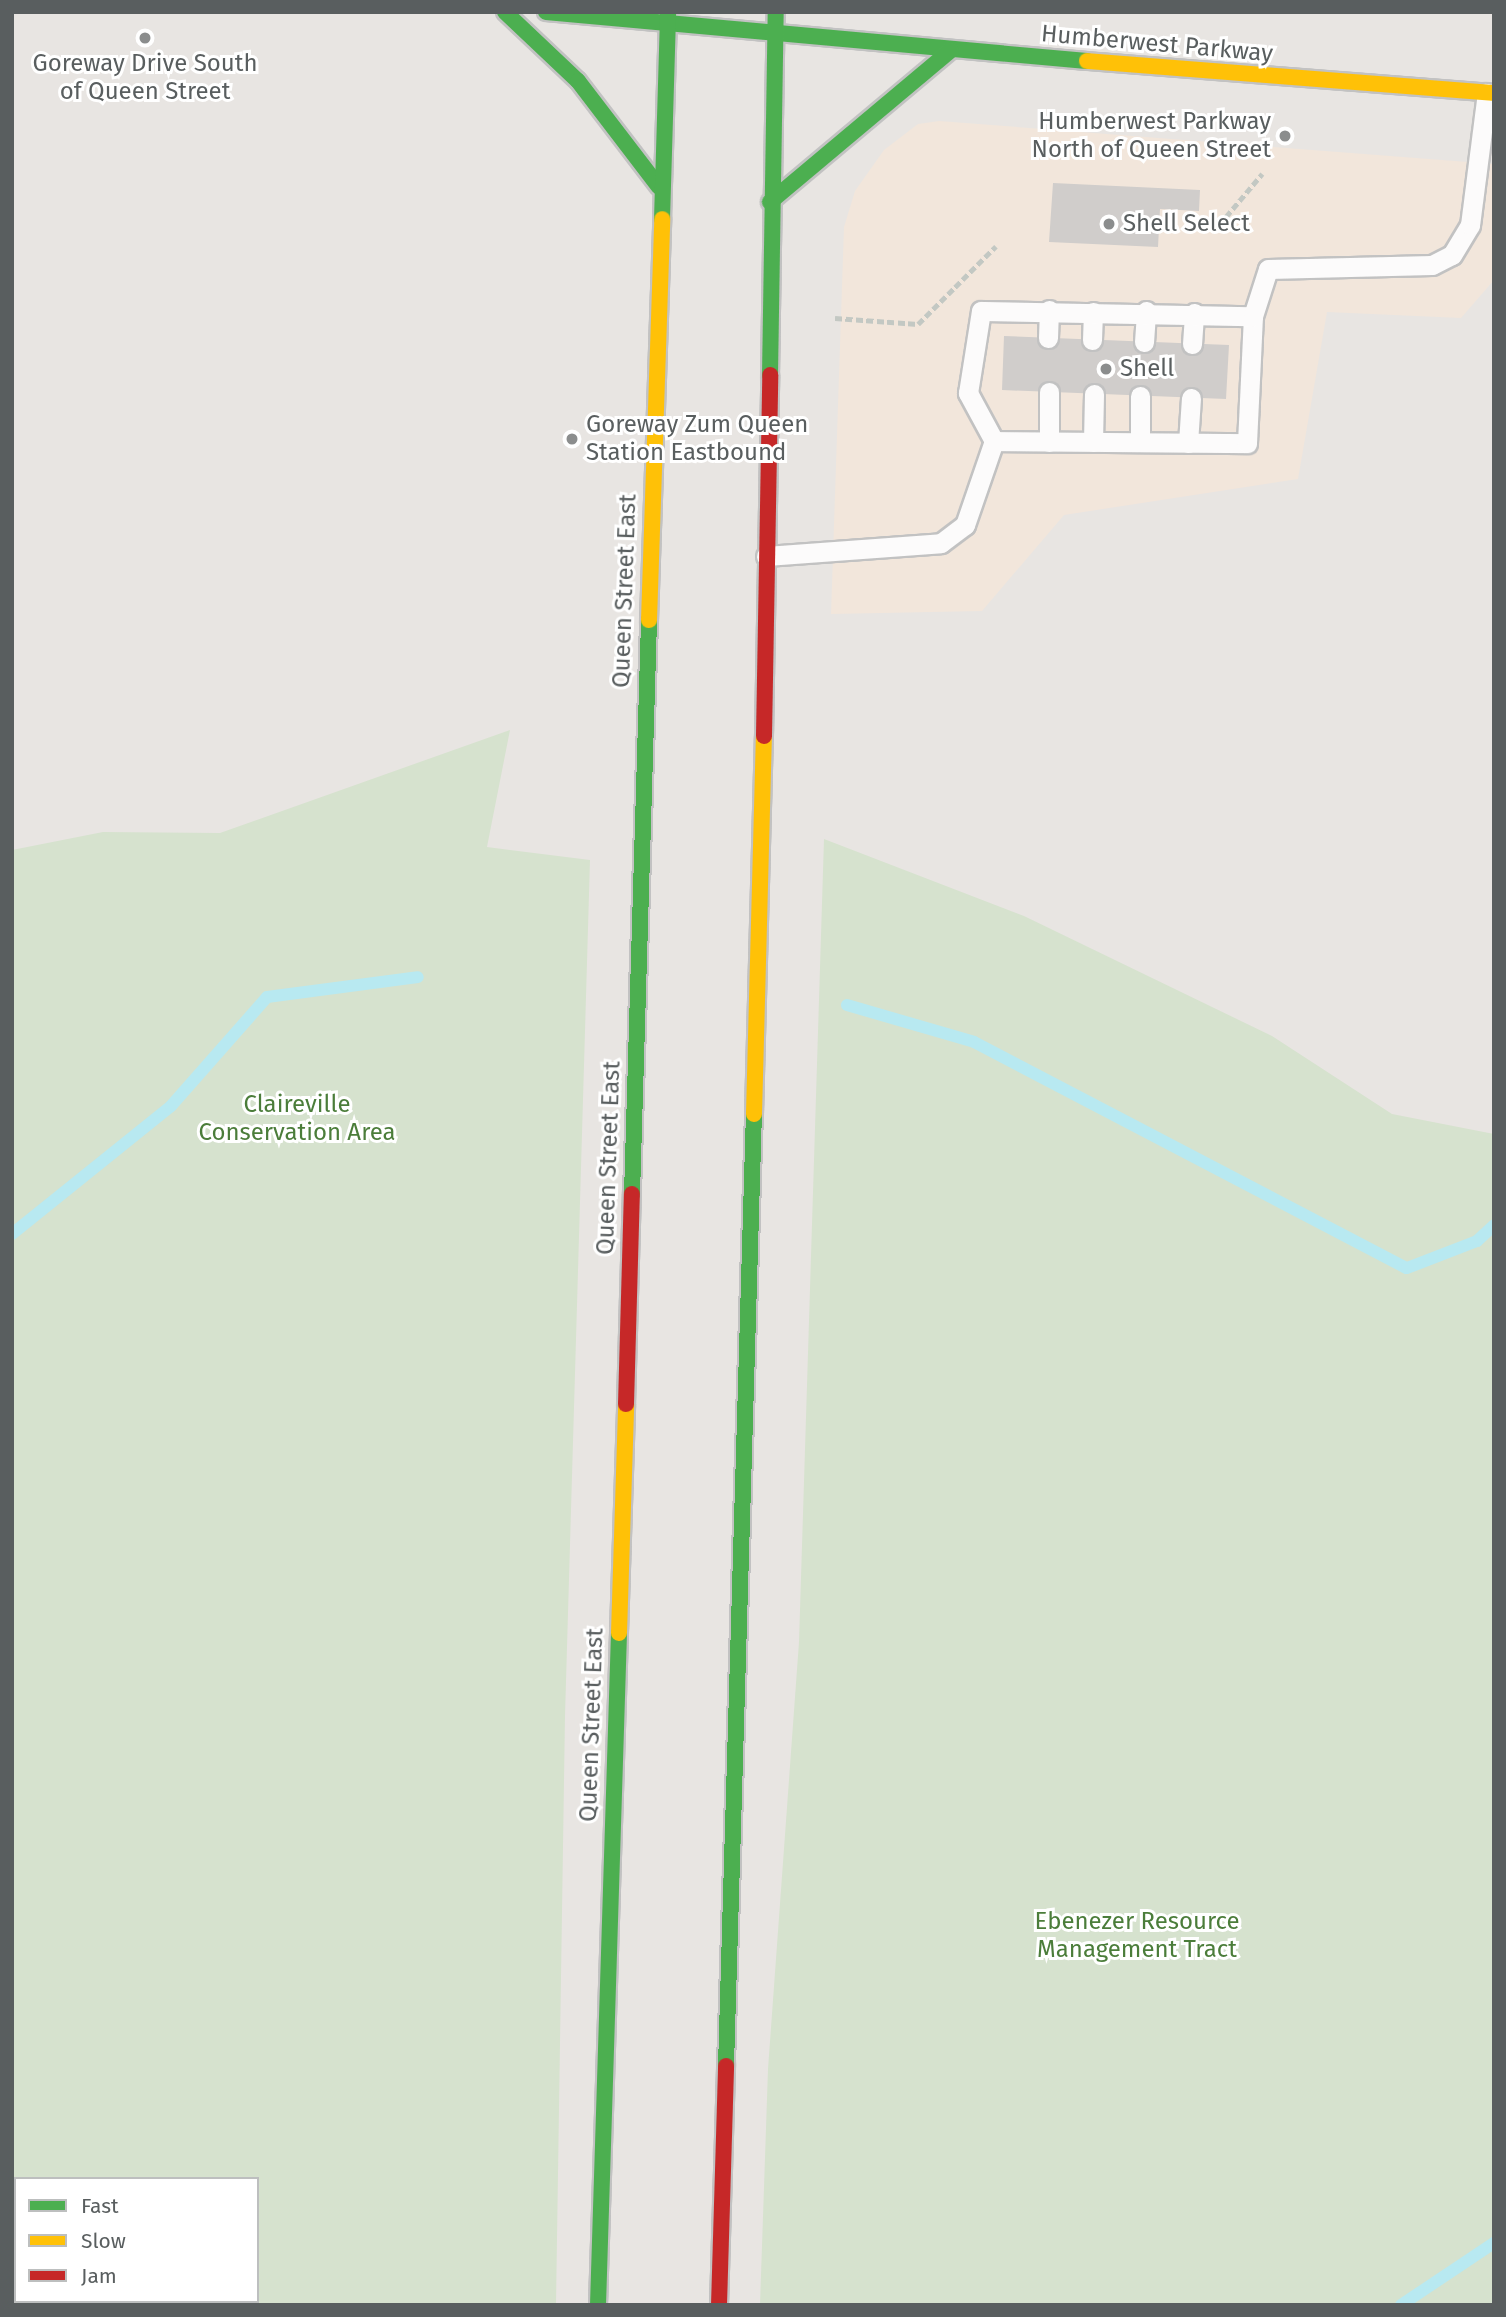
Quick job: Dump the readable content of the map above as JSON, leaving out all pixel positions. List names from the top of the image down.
{
  "streets": {
    "main road": ["Humberwest Parkway", "Queen Street East"]
  },
  "crossings": [
    ["Humberwest Parkway", "Queen Street East"]
  ],
  "parks": ["Claireville Conservation Area", "Ebenezer Resource Management Tract"],
  "places": [
    "Goreway Drive South of Queen Street",
    "Humberwest Parkway North of Queen Street",
    "Shell Select",
    "Shell",
    "Goreway Zum Queen Station Eastbound"
  ],
  "legend": ["Fast", "Slow", "Jam"]
}
